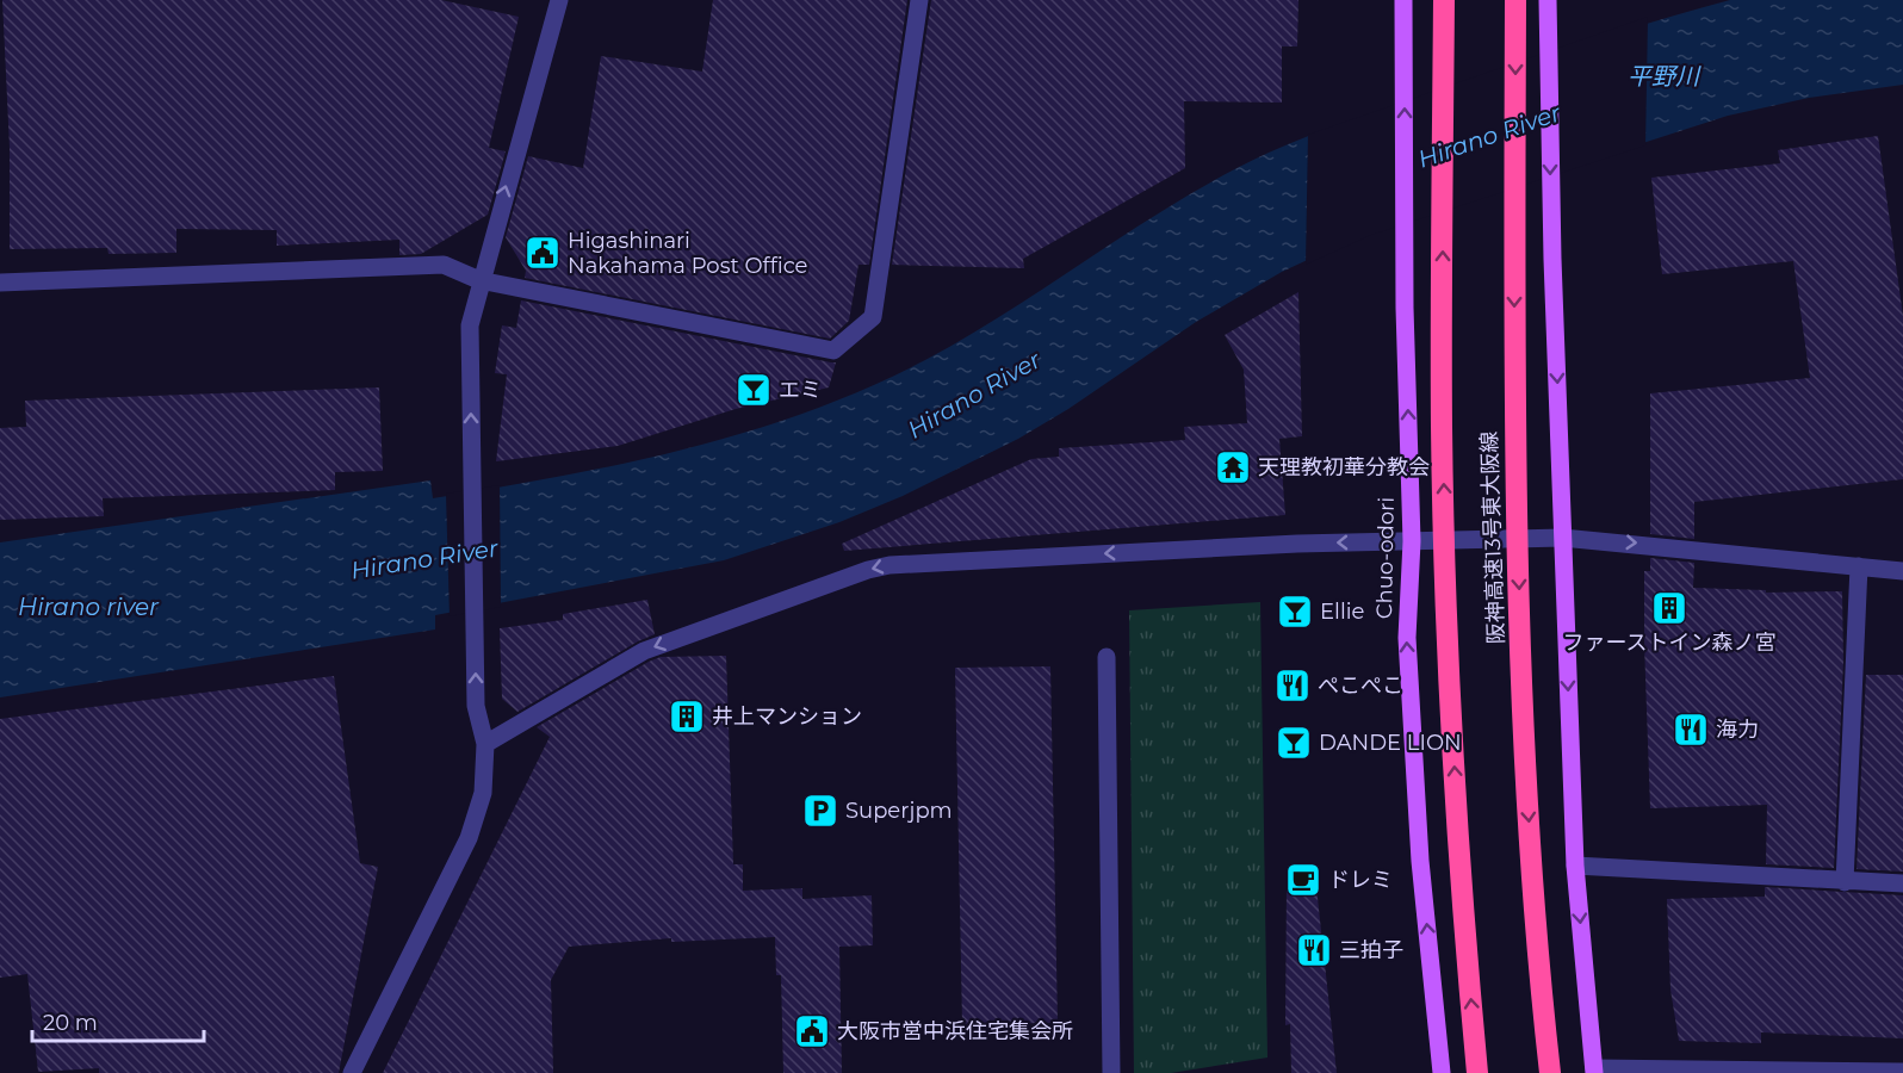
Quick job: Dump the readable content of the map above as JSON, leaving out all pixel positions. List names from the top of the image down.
{
  "streets": {
    "highway": ["阪神高速13号東大阪線"],
    "main road": ["Chuo-odori"]
  },
  "water": ["平野川", "Hirano River", "Hirano river"],
  "places": {
    "public building": ["Higashinari Nakahama Post Office", "大阪市営中浜住宅集会所"],
    "bar": ["エミ", "Ellie", "DANDE LION"],
    "temple": ["天理教初華分教会"],
    "building": ["ファーストイン森ノ宮", "井上マンション"],
    "restaurant": ["ぺこぺこ", "海力", "三拍子"],
    "parking": ["Superjpm"],
    "cafe": ["ドレミ"]
  },
  "scale_bar": "20 m"
}
